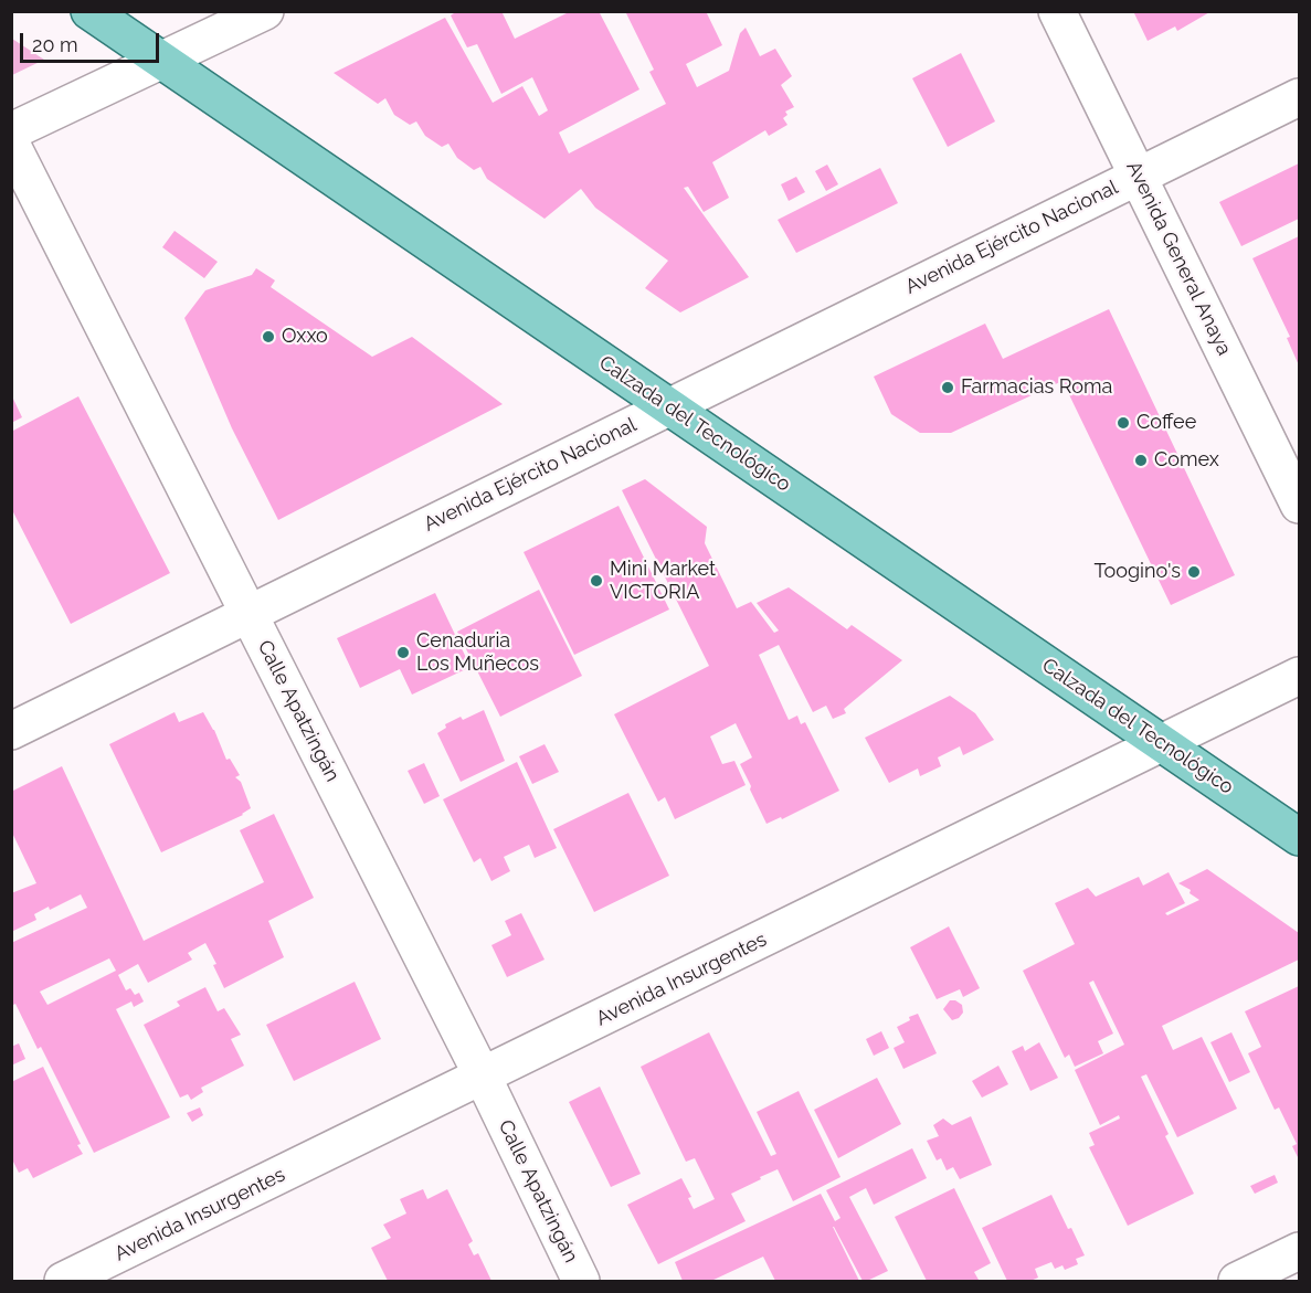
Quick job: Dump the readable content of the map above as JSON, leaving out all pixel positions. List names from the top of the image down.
{
  "streets": {
    "main road": ["Calzada del Tecnológico"],
    "street": [
      "Avenida Ejército Nacional",
      "Avenida General Anaya",
      "Calle Apatzingán",
      "Avenida Insurgentes"
    ]
  },
  "crossings": [
    ["Avenida Ejército Nacional", "Avenida General Anaya"],
    ["Avenida Ejército Nacional", "Calzada del Tecnológico"],
    ["Avenida Ejército Nacional", "Calle Apatzingán"],
    ["Calzada del Tecnológico", "Avenida Insurgentes"],
    ["Calle Apatzingán", "Avenida Insurgentes"]
  ],
  "places": [
    "Oxxo",
    "Farmacias Roma",
    "Coffee",
    "Comex",
    "Toogino's",
    "Mini Market VICTORIA",
    "Cenaduria Los Muñecos"
  ],
  "scale_bar": "20 m"
}
